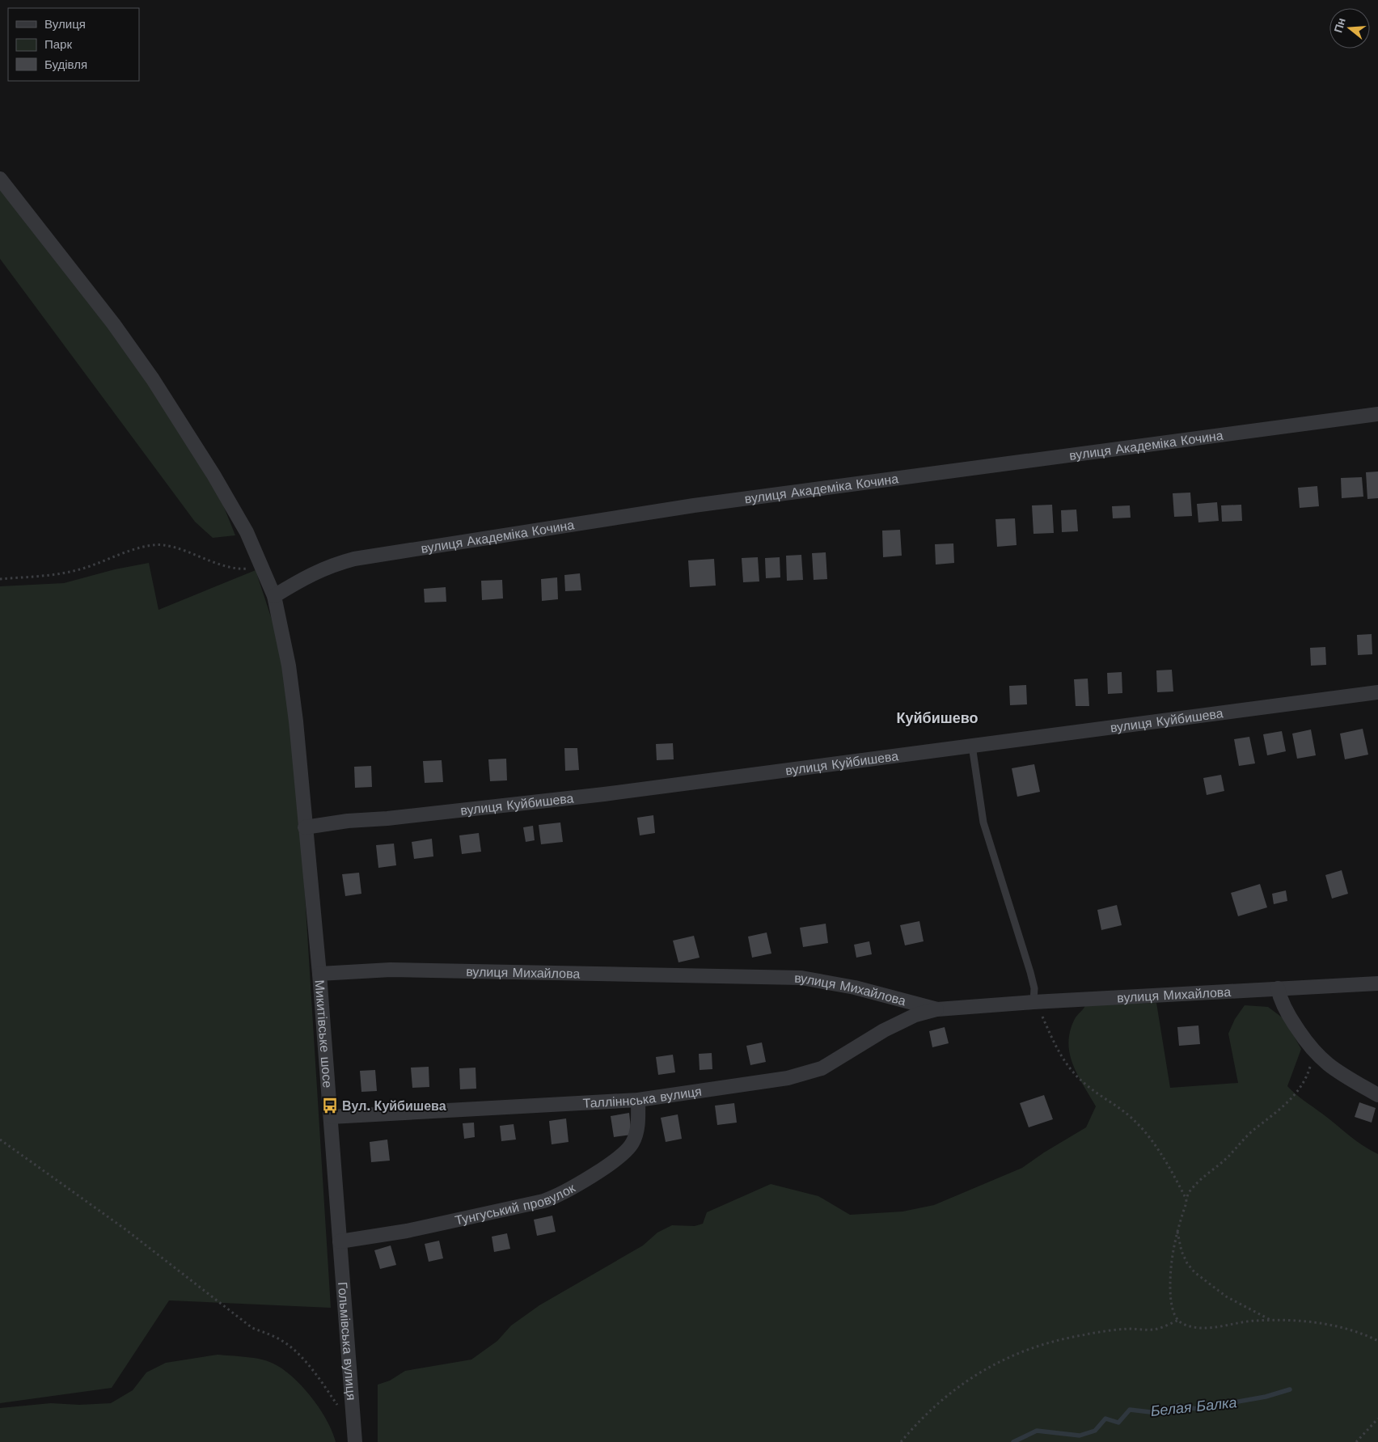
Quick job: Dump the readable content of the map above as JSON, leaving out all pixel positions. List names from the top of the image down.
{
  "streets": {
    "street": [
      "вулиця Академіка Кочина",
      "вулиця Куйбишева",
      "вулиця Михайлова",
      "Микитівське шосе",
      "Талліннська вулиця",
      "Тунгуський провулок",
      "Гольмівська вулиця"
    ]
  },
  "crossings": [
    ["вулиця Академіка Кочина", "Микитівське шосе"],
    ["вулиця Куйбишева", "Микитівське шосе"],
    ["вулиця Михайлова", "Микитівське шосе"],
    ["вулиця Михайлова", "Талліннська вулиця"],
    ["Микитівське шосе", "Талліннська вулиця"],
    ["Микитівське шосе", "Тунгуський провулок"],
    ["Микитівське шосе", "Гольмівська вулиця"],
    ["Талліннська вулиця", "Тунгуський провулок"],
    ["Тунгуський провулок", "Гольмівська вулиця"]
  ],
  "districts": ["Куйбишево"],
  "water": ["Белая Балка"],
  "places": {
    "bus stop": ["Вул. Куйбишева"]
  },
  "legend": ["Вулиця", "Парк", "Будівля"],
  "north": "left"
}
